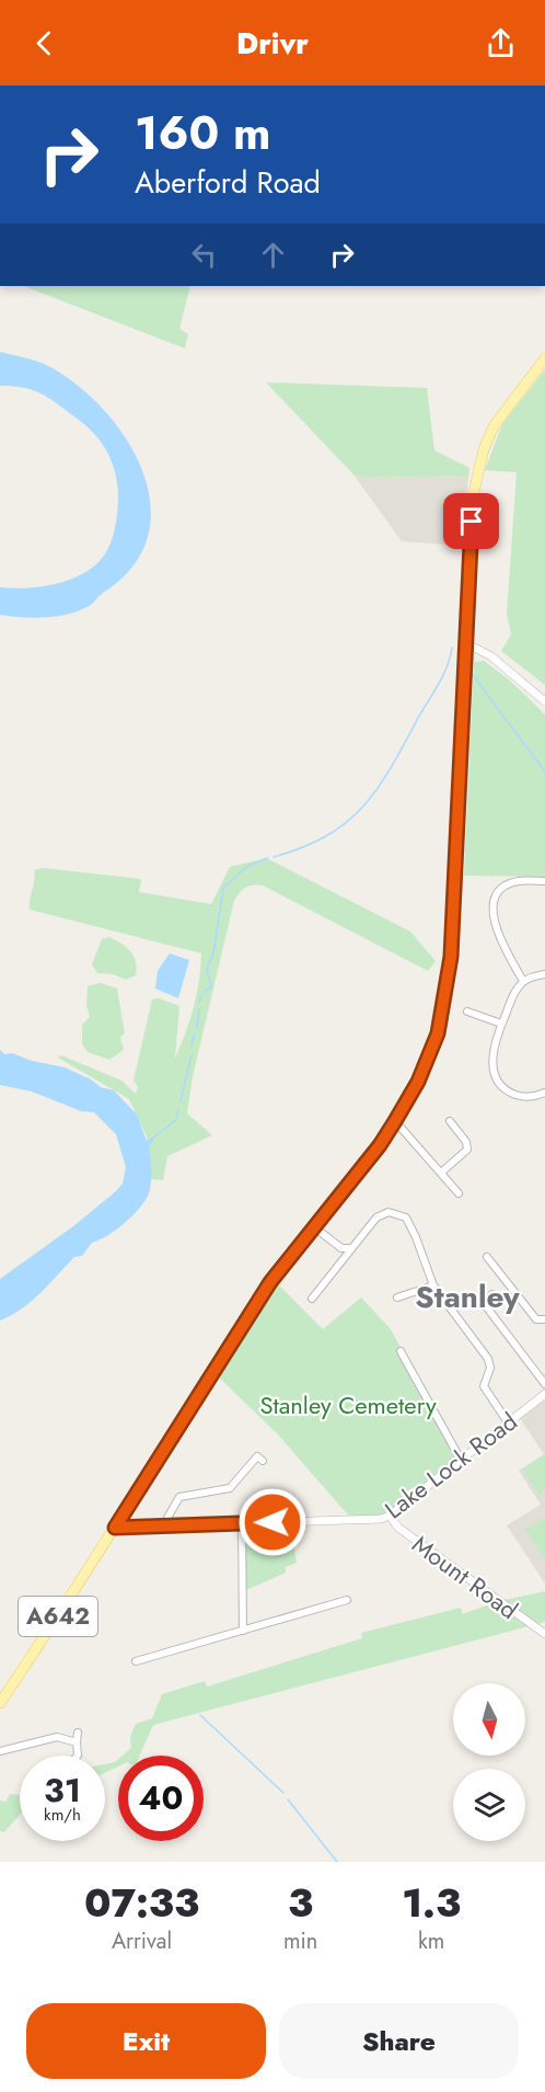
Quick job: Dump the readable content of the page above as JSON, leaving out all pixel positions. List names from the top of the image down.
{
  "streets": {
    "main road": ["A642"],
    "street": ["Lake Lock Road", "Mount Road"]
  },
  "crossings": [
    ["Lake Lock Road", "Mount Road"],
    ["Lake Lock Road", "A642"]
  ],
  "districts": ["Stanley"],
  "parks": ["Stanley Cemetery"],
  "north": "bottom",
  "page": {
    "header": "Drivr",
    "turn": ["160 m", "Aberford Road"],
    "speed": "31 km/h",
    "limit": "40",
    "eta": [
      "07:33",
      "Arrival",
      "3",
      "min",
      "1.3",
      "km"
    ],
    "buttons": ["Exit", "Share"]
  }
}
